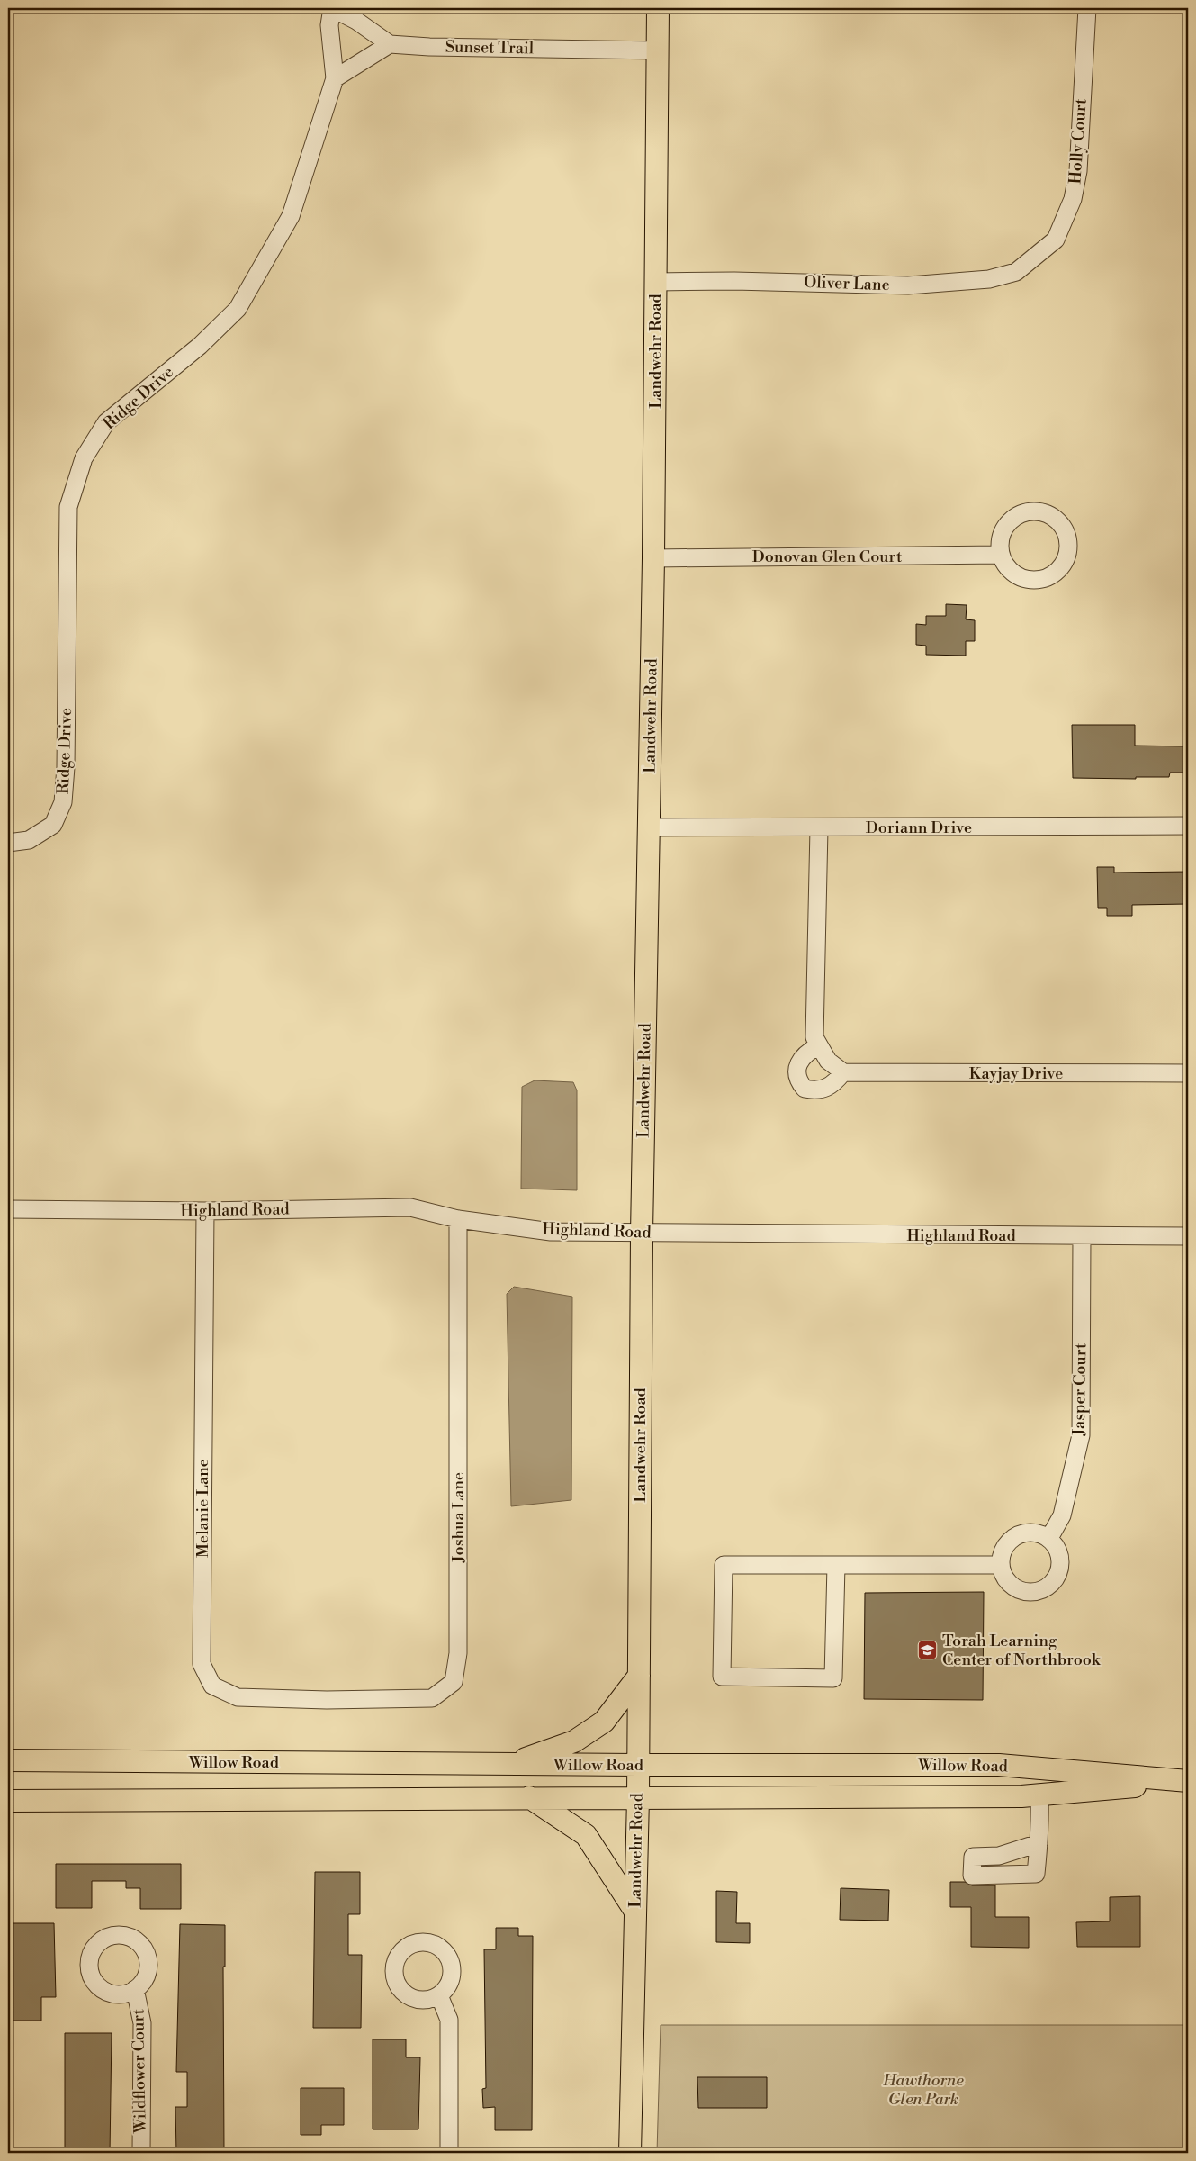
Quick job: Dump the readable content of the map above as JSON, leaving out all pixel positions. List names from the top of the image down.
{
  "streets": {
    "main road": ["Landwehr Road", "Willow Road"],
    "street": [
      "Sunset Trail",
      "Holly Court",
      "Oliver Lane",
      "Ridge Drive",
      "Donovan Glen Court",
      "Doriann Drive",
      "Kayjay Drive",
      "Highland Road",
      "Jasper Court",
      "Melanie Lane",
      "Joshua Lane",
      "Wildflower Court"
    ]
  },
  "crossings": [
    ["Sunset Trail", "Landwehr Road"],
    ["Holly Court", "Oliver Lane"],
    ["Oliver Lane", "Landwehr Road"],
    ["Landwehr Road", "Donovan Glen Court"],
    ["Landwehr Road", "Doriann Drive"],
    ["Landwehr Road", "Highland Road"],
    ["Landwehr Road", "Willow Road"],
    ["Highland Road", "Jasper Court"],
    ["Highland Road", "Melanie Lane"],
    ["Highland Road", "Joshua Lane"],
    ["Melanie Lane", "Joshua Lane"]
  ],
  "parks": ["Hawthorne Glen Park"],
  "places": {
    "school or university": ["Torah Learning Center of Northbrook"]
  }
}
